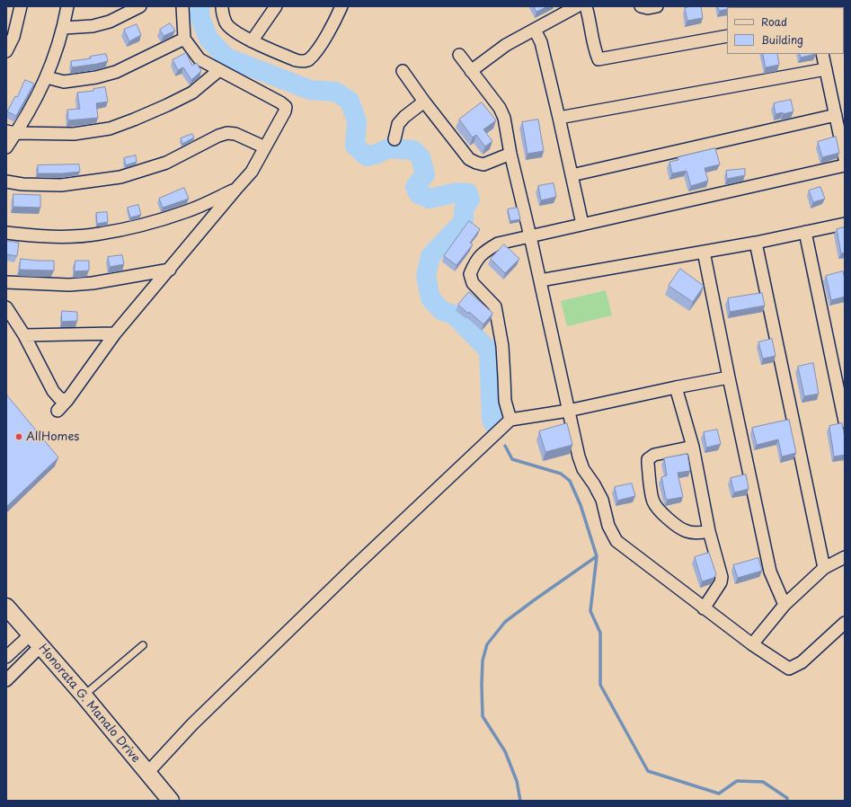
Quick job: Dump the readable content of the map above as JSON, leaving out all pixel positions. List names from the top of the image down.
{
  "streets": {
    "street": ["Honorata G. Manalo Drive"]
  },
  "places": ["AllHomes"],
  "legend": ["Road", "Building"]
}
